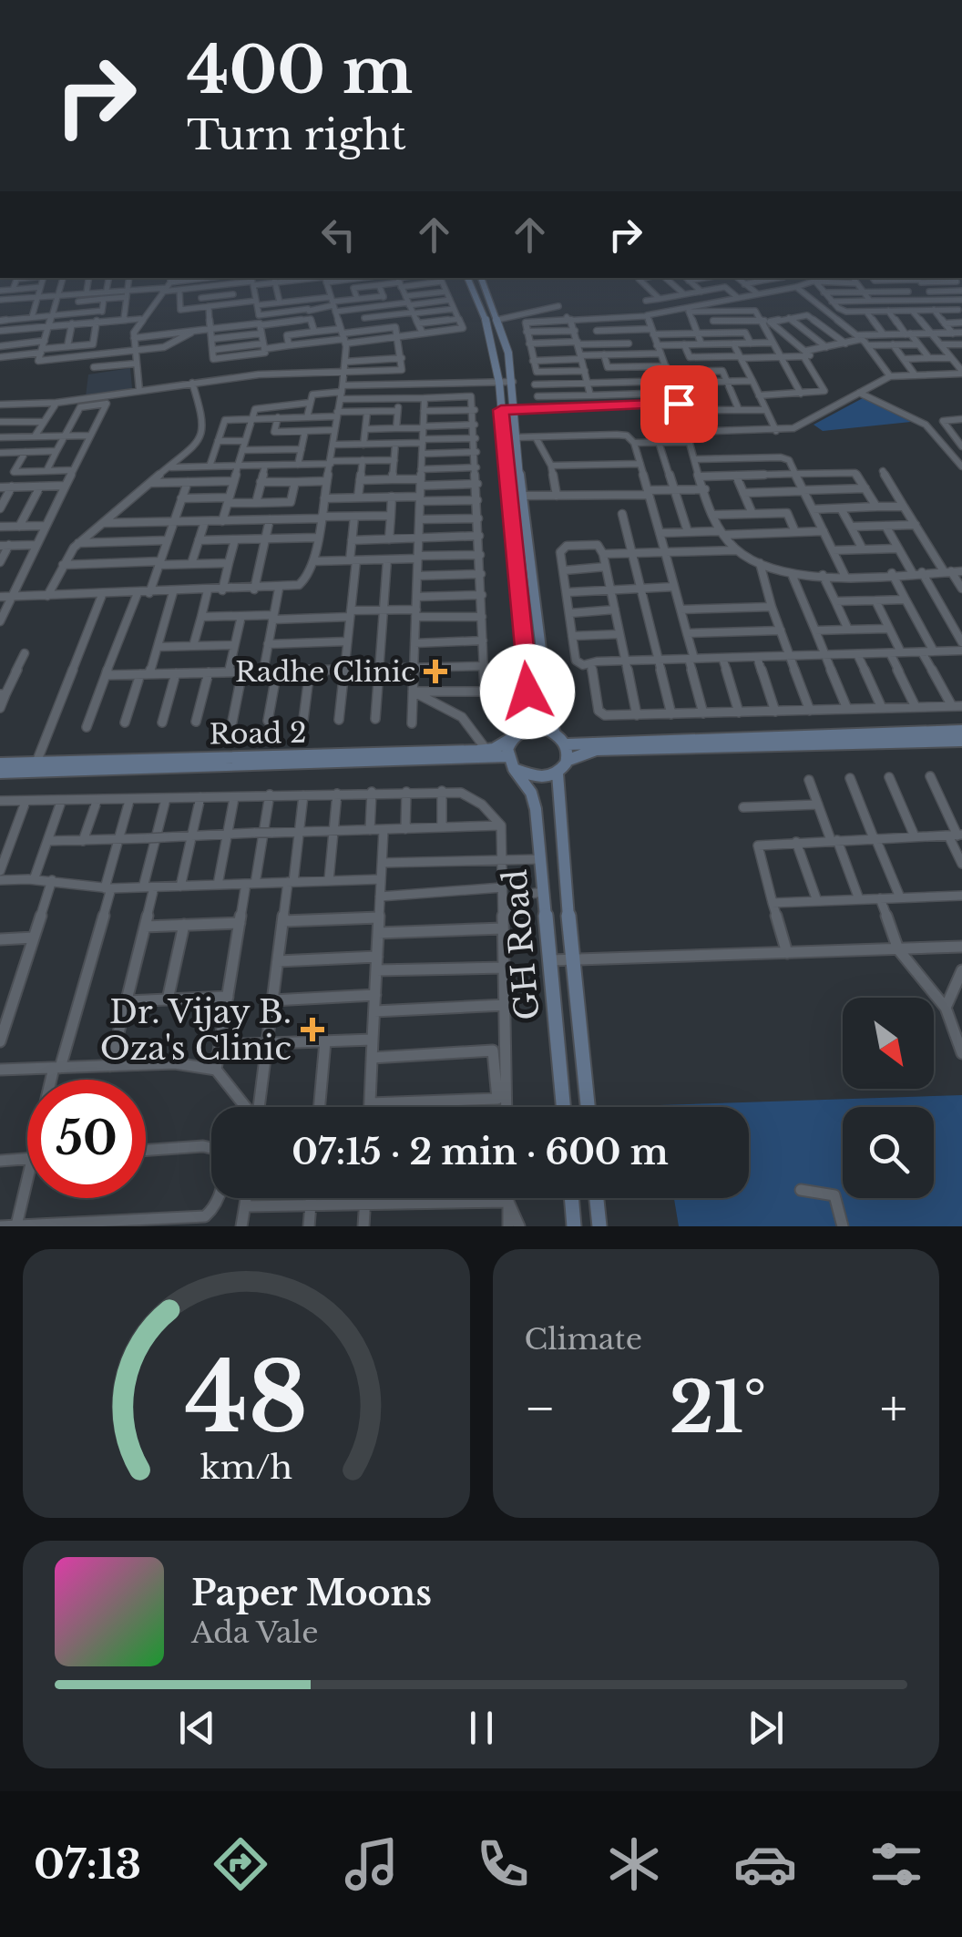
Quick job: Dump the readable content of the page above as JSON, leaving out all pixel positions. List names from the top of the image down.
{
  "streets": {
    "main road": ["Road 2", "GH Road"]
  },
  "crossings": [
    ["Road 2", "GH Road"]
  ],
  "places": {
    "health": ["Radhe Clinic", "Dr. Vijay B. Oza's Clinic"]
  },
  "north": "bottom right",
  "page": {
    "turn": ["400 m", "Turn right"],
    "limit": "50",
    "trip": "07:15 · 2 min · 600 m",
    "tile": "Climate",
    "heat": ["−", "21°", "+"],
    "song": ["Paper Moons", "Ada Vale"],
    "tabs": "07:13",
    "gauge": ["48", "km/h"]
  }
}
